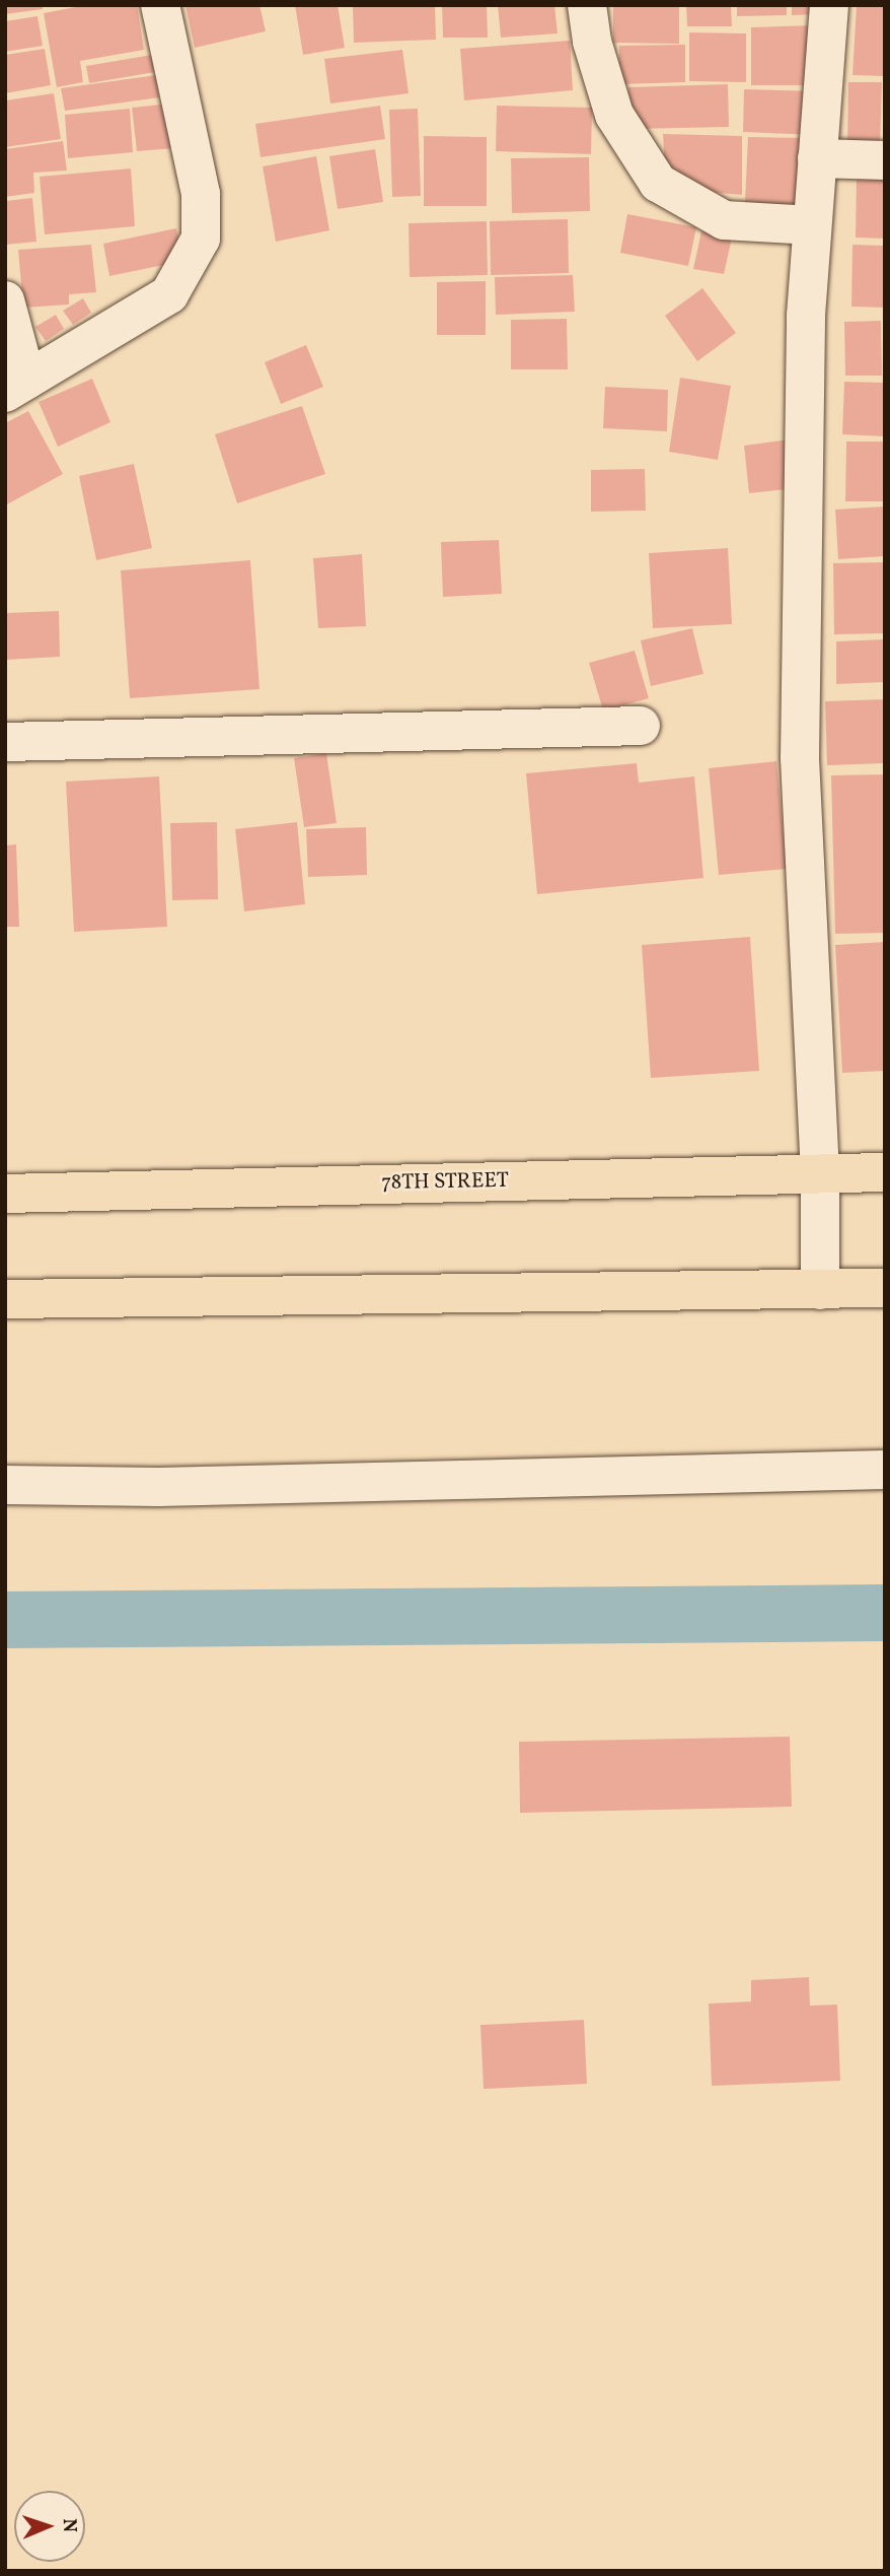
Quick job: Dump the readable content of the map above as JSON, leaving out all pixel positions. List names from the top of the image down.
{
  "streets": {
    "main road": ["78TH STREET"]
  },
  "north": "right"
}
